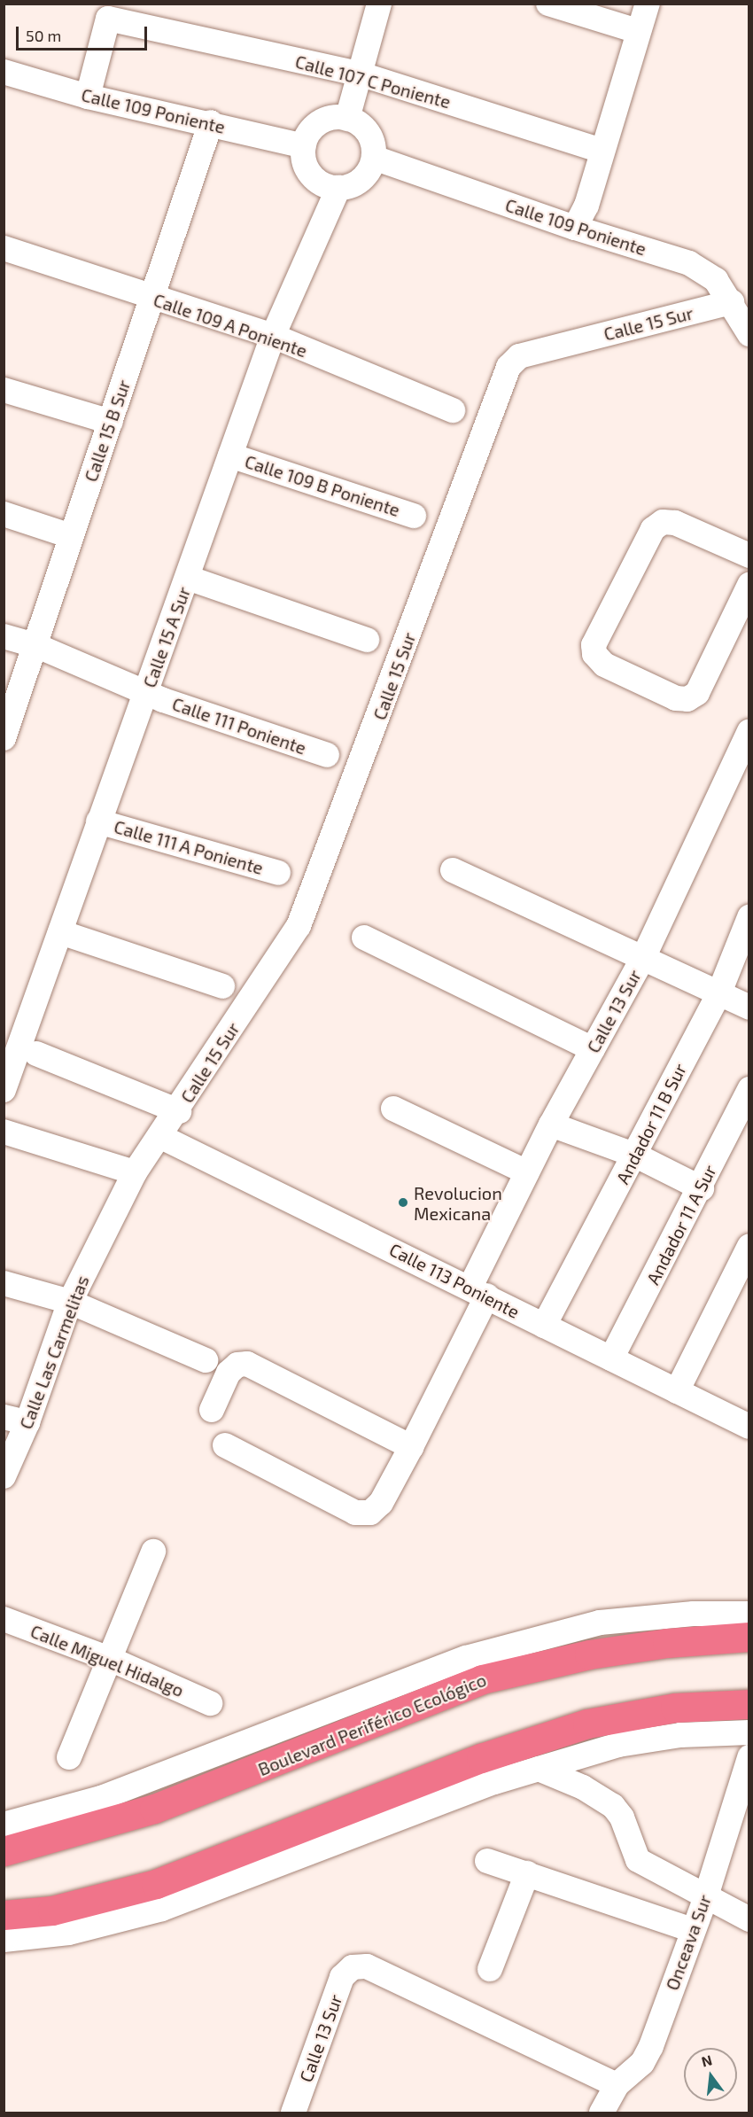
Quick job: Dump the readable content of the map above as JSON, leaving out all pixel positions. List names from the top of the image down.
{
  "streets": {
    "highway": ["Boulevard Periférico Ecológico"],
    "street": [
      "Calle 107 C Poniente",
      "Calle 109 Poniente",
      "Calle 15 Sur",
      "Calle 109 A Poniente",
      "Calle 15 B Sur",
      "Calle 109 B Poniente",
      "Calle 15 A Sur",
      "Calle 111 Poniente",
      "Calle 111 A Poniente",
      "Calle 13 Sur",
      "Andador 11 B Sur",
      "Andador 11 A Sur",
      "Calle 113 Poniente",
      "Calle Las Carmelitas",
      "Calle Miguel Hidalgo",
      "Onceava Sur"
    ]
  },
  "crossings": [
    ["Calle 107 C Poniente", "Calle 109 Poniente"],
    ["Calle 109 Poniente", "Calle 15 Sur"],
    ["Calle 109 Poniente", "Calle 15 B Sur"],
    ["Calle 109 Poniente", "Calle 15 A Sur"],
    ["Calle 15 Sur", "Calle 113 Poniente"],
    ["Calle 15 Sur", "Calle Las Carmelitas"],
    ["Calle 109 A Poniente", "Calle 15 B Sur"],
    ["Calle 109 A Poniente", "Calle 15 A Sur"],
    ["Calle 15 B Sur", "Calle 111 Poniente"],
    ["Calle 109 B Poniente", "Calle 15 A Sur"],
    ["Calle 15 A Sur", "Calle 111 Poniente"],
    ["Calle 15 A Sur", "Calle 111 A Poniente"],
    ["Calle 13 Sur", "Calle 113 Poniente"],
    ["Calle 13 Sur", "Onceava Sur"],
    ["Andador 11 B Sur", "Calle 113 Poniente"],
    ["Andador 11 A Sur", "Calle 113 Poniente"]
  ],
  "places": ["Revolucion Mexicana"],
  "scale_bar": "50 m",
  "north": "top"
}
